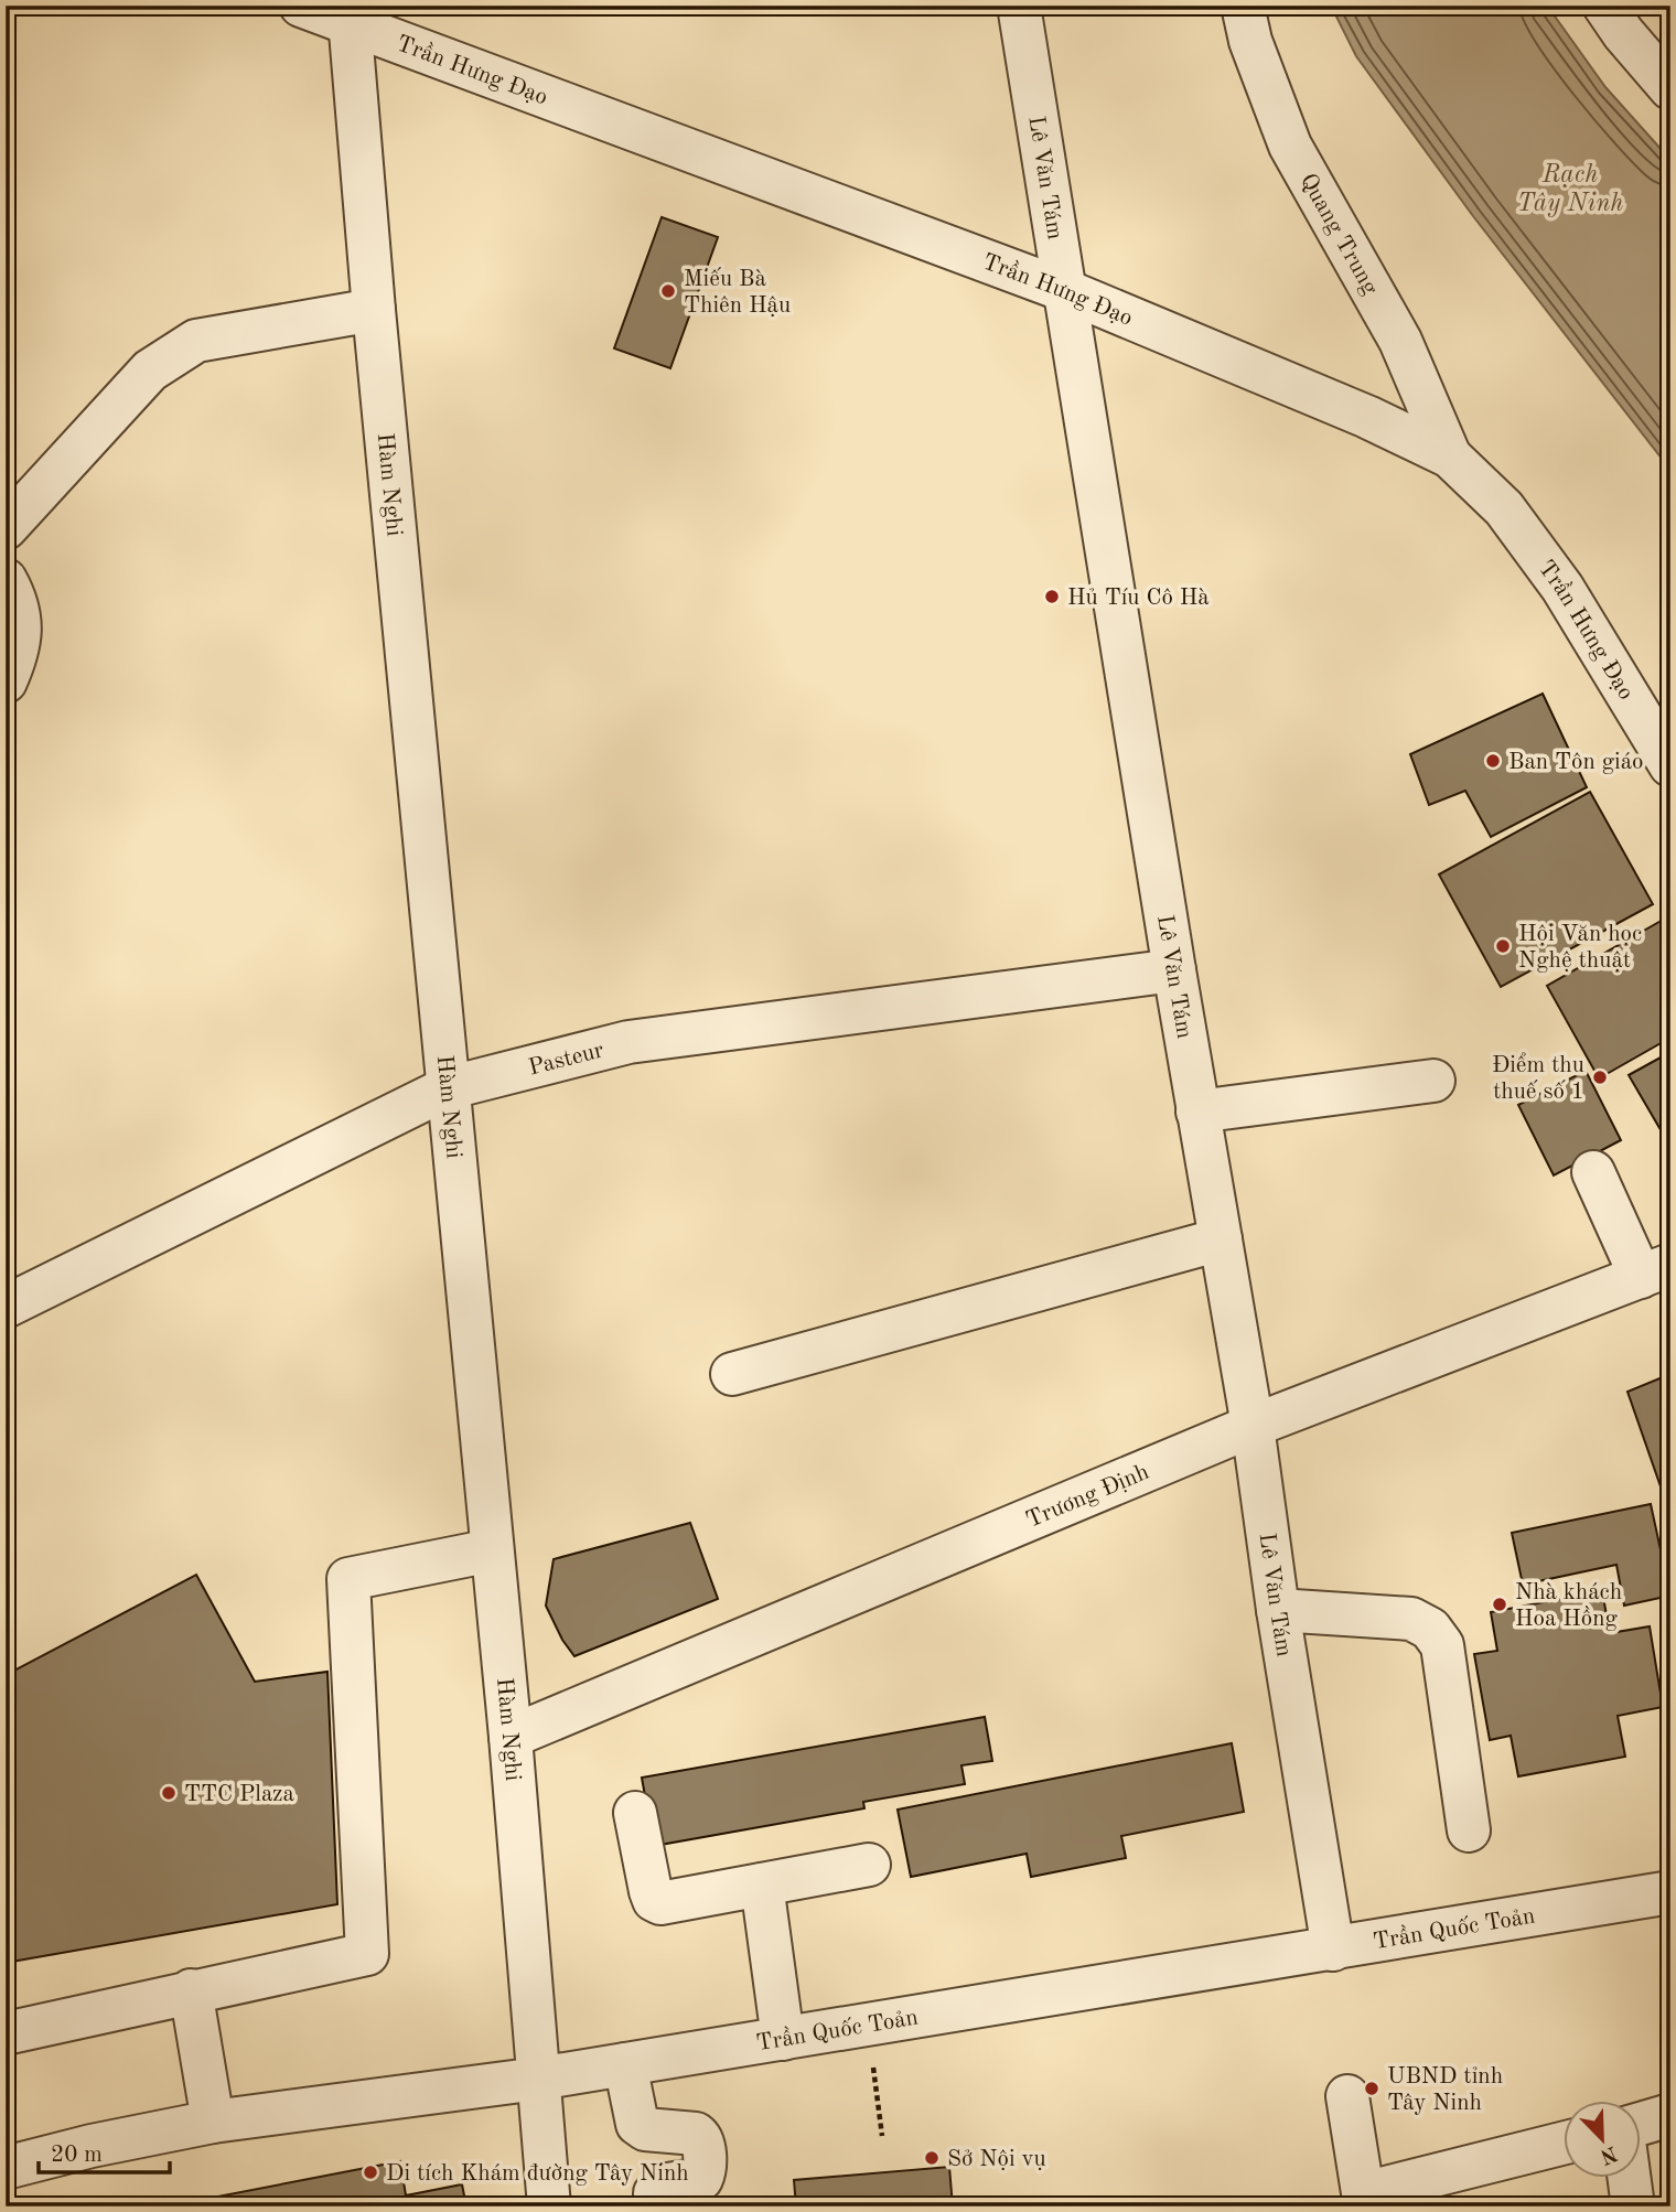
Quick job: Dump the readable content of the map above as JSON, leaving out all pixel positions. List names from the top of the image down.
{
  "streets": {
    "street": [
      "Trần Hưng Đạo",
      "Lê Văn Tám",
      "Quang Trung",
      "Hàm Nghi",
      "Pasteur",
      "Trương Định",
      "Trần Quốc Toản"
    ]
  },
  "crossings": [
    ["Trần Hưng Đạo", "Lê Văn Tám"],
    ["Trần Hưng Đạo", "Quang Trung"],
    ["Trần Hưng Đạo", "Hàm Nghi"],
    ["Lê Văn Tám", "Pasteur"],
    ["Lê Văn Tám", "Trương Định"],
    ["Lê Văn Tám", "Trần Quốc Toản"],
    ["Hàm Nghi", "Pasteur"],
    ["Hàm Nghi", "Trương Định"],
    ["Hàm Nghi", "Trần Quốc Toản"]
  ],
  "water": ["Rạch Tây Ninh"],
  "places": [
    "Miếu Bà Thiên Hậu",
    "Hủ Tíu Cô Hà",
    "Ban Tôn giáo",
    "Hội Văn học Nghệ thuật",
    "Điểm thu thuế số 1",
    "Nhà khách Hoa Hồng",
    "TTC Plaza",
    "UBND tỉnh Tây Ninh",
    "Sở Nội vụ",
    "Di tích Khám đường Tây Ninh"
  ],
  "scale_bar": "20 m",
  "north": "bottom right"
}
